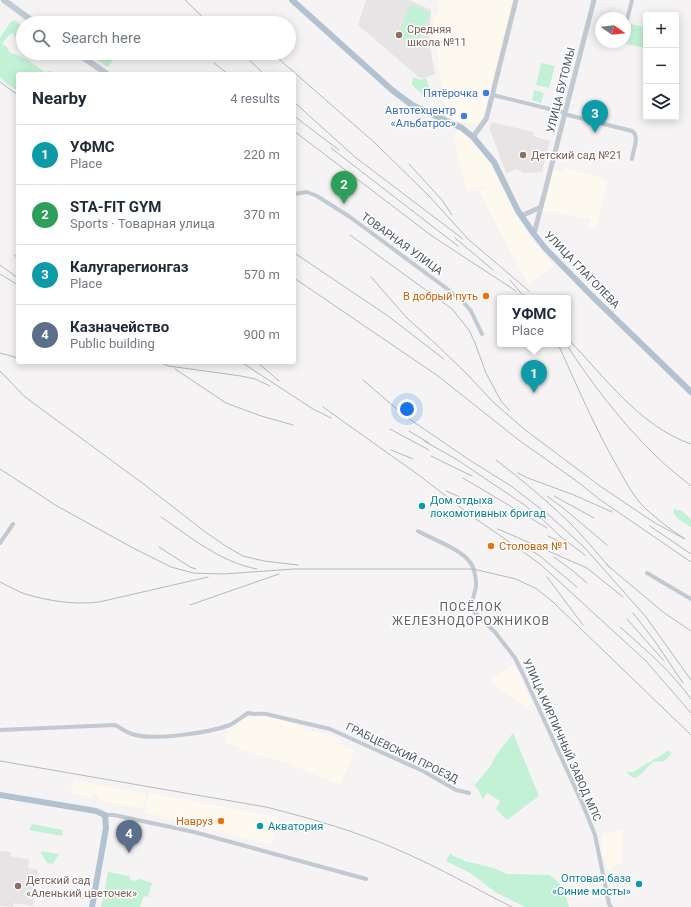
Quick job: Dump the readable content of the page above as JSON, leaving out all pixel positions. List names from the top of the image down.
{
  "streets": {
    "main road": ["УЛИЦА ГЛАГОЛЕВА"],
    "street": [
      "УЛИЦА БУТОМЫ",
      "ТОВАРНАЯ УЛИЦА",
      "УЛИЦА КИРПИЧНЫЙ ЗАВОД МПС",
      "ГРАБЦЕВСКИЙ ПРОЕЗД"
    ]
  },
  "crossings": [
    ["УЛИЦА БУТОМЫ", "УЛИЦА ГЛАГОЛЕВА"]
  ],
  "districts": ["ПОСЁЛОК ЖЕЛЕЗНОДОРОЖНИКОВ"],
  "places": [
    "Средняя школа №11",
    "Пятёрочка",
    "Автотехцентр «Альбатрос»",
    "Детский сад №21",
    "В добрый путь",
    "Дом отдыха локомотивных бригад",
    "Столовая №1",
    "Навруз",
    "Акватория",
    "Оптовая база «Синие мосты»",
    "Детский сад «Аленький цветочек»"
  ],
  "north": "right",
  "page": {
    "map_buttons": ["+", "−"],
    "search": "Search here",
    "heading": ["Nearby", "4 results"],
    "pins": [
      "3",
      "2",
      "1",
      "4"
    ],
    "list": [
      {
        "mark": "1",
        "name": "УФМС",
        "note": "Place",
        "value": "220 m"
      },
      {
        "mark": "2",
        "name": "STA-FIT GYM",
        "note": "Sports · Товарная улица",
        "value": "370 m"
      },
      {
        "mark": "3",
        "name": "Калугарегионгаз",
        "note": "Place",
        "value": "570 m"
      },
      {
        "mark": "4",
        "name": "Казначейство",
        "note": "Public building",
        "value": "900 m"
      }
    ],
    "popup": ["УФМС", "Place"]
  }
}
